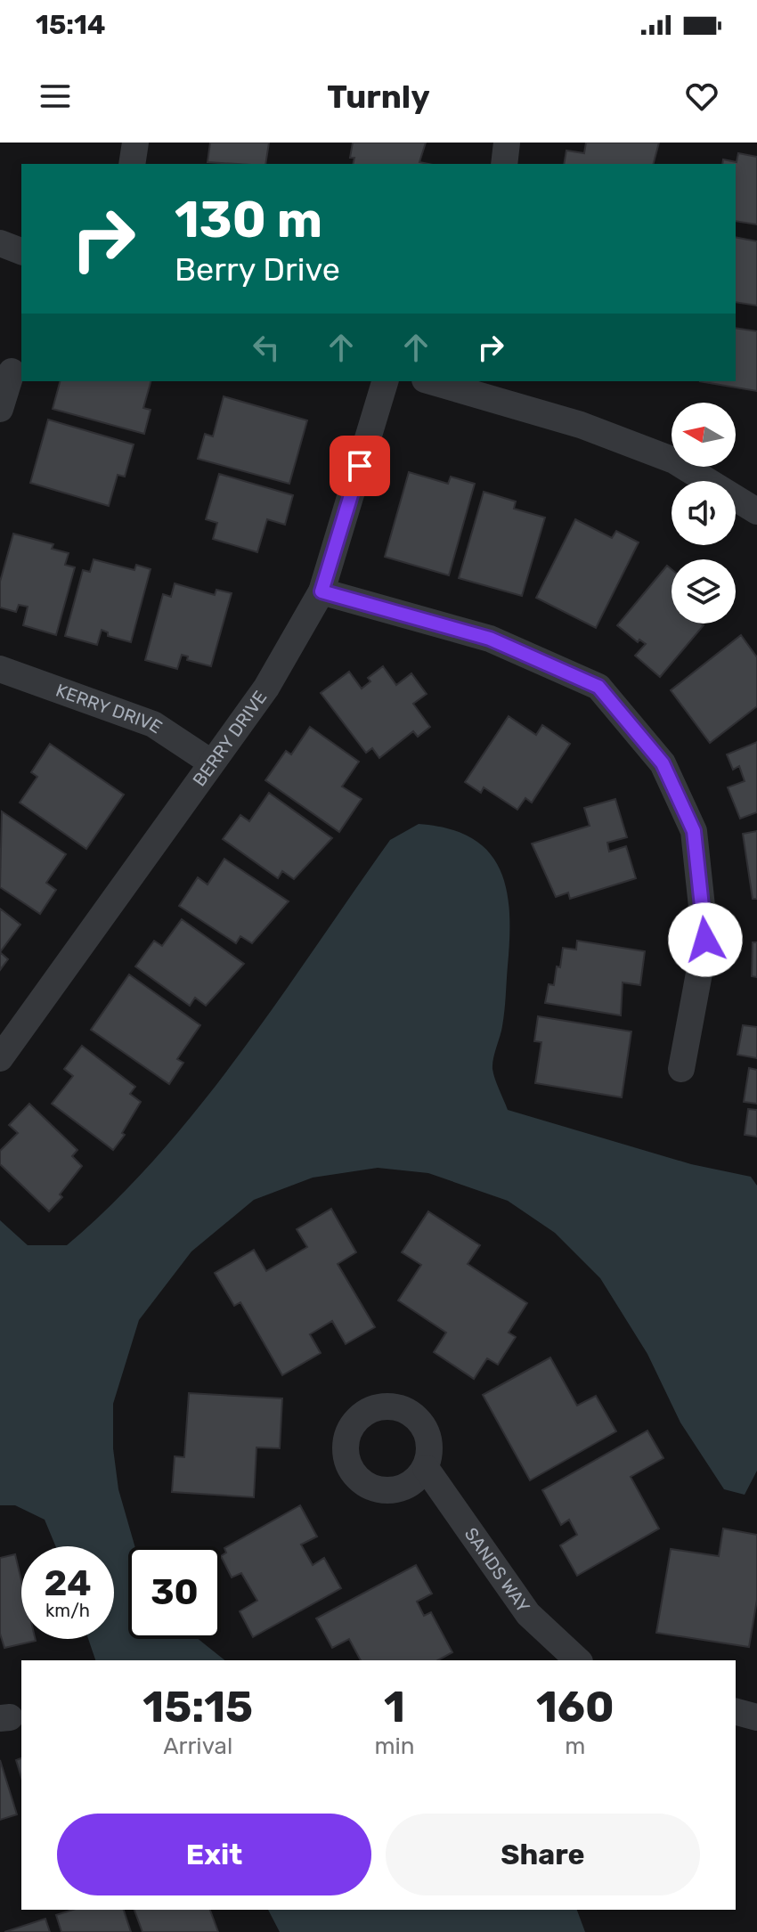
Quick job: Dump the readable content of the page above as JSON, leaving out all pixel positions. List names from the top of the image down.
{
  "streets": {
    "street": ["KERRY DRIVE", "BERRY DRIVE", "SANDS WAY"]
  },
  "crossings": [
    ["KERRY DRIVE", "BERRY DRIVE"]
  ],
  "north": "left",
  "page": {
    "status": "15:14",
    "header": "Turnly",
    "turn": ["130 m", "Berry Drive"],
    "speed": "24 km/h",
    "limit": "30",
    "eta": [
      "15:15",
      "Arrival",
      "1",
      "min",
      "160",
      "m"
    ],
    "buttons": ["Exit", "Share"]
  }
}
